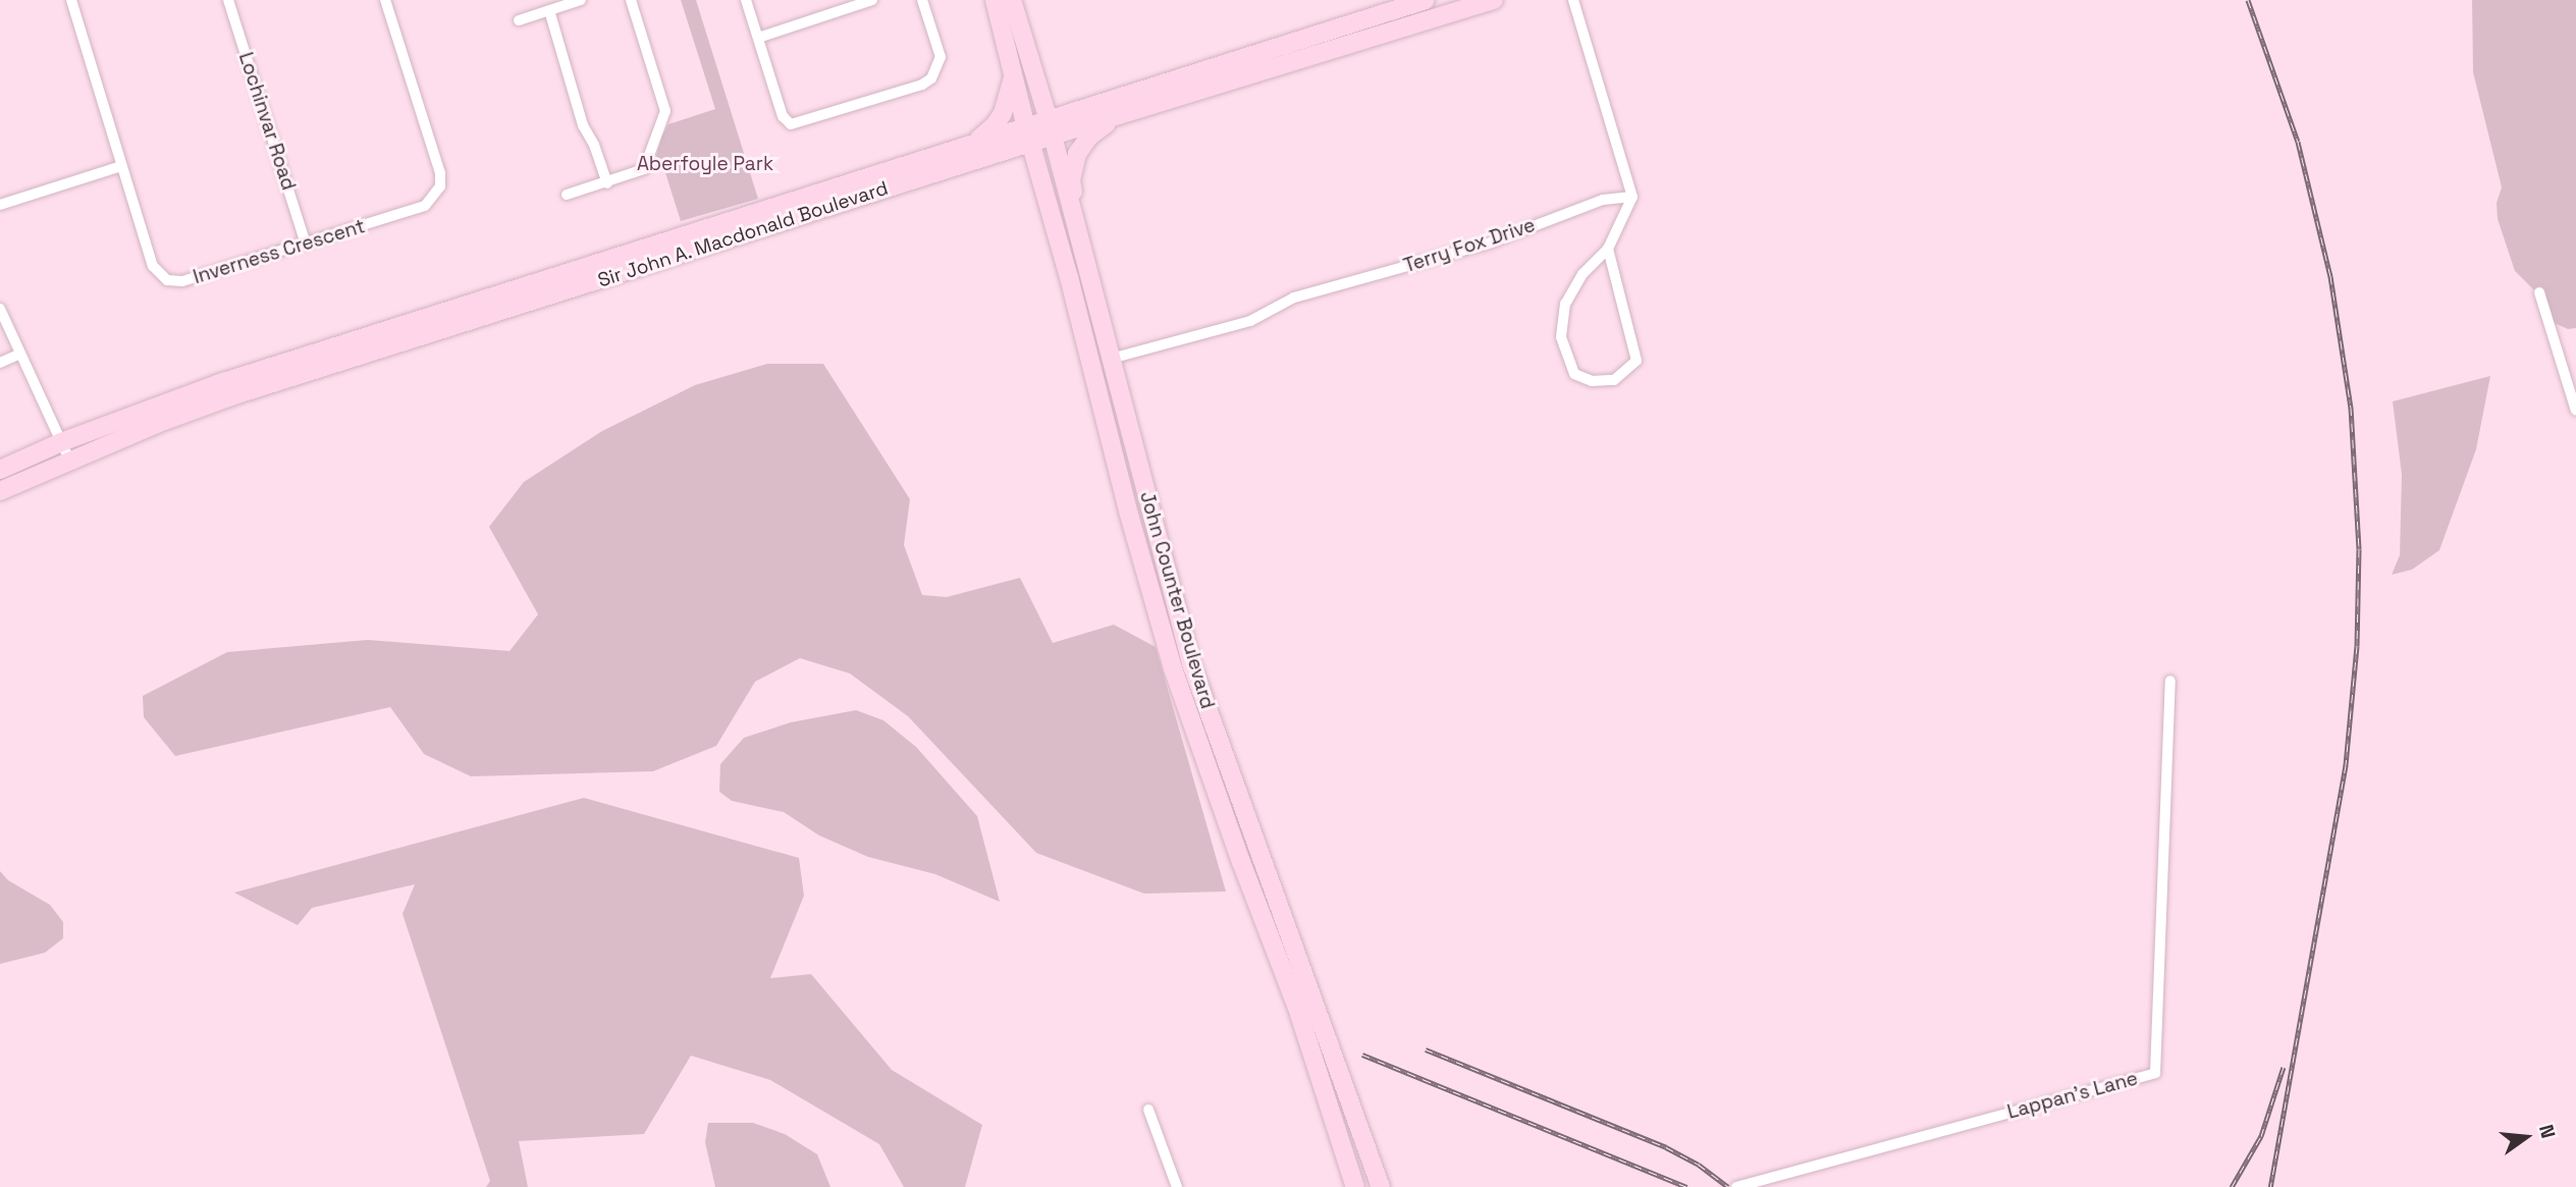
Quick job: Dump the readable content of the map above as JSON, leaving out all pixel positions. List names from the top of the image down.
{
  "streets": {
    "main road": ["Sir John A. Macdonald Boulevard", "John Counter Boulevard"],
    "street": [
      "Lochinvar Road",
      "Terry Fox Drive",
      "Inverness Crescent",
      "Lappan's Lane"
    ]
  },
  "crossings": [
    ["Lochinvar Road", "Inverness Crescent"],
    ["Sir John A. Macdonald Boulevard", "John Counter Boulevard"],
    ["Terry Fox Drive", "John Counter Boulevard"]
  ],
  "parks": ["Aberfoyle Park"],
  "north": "right"
}
